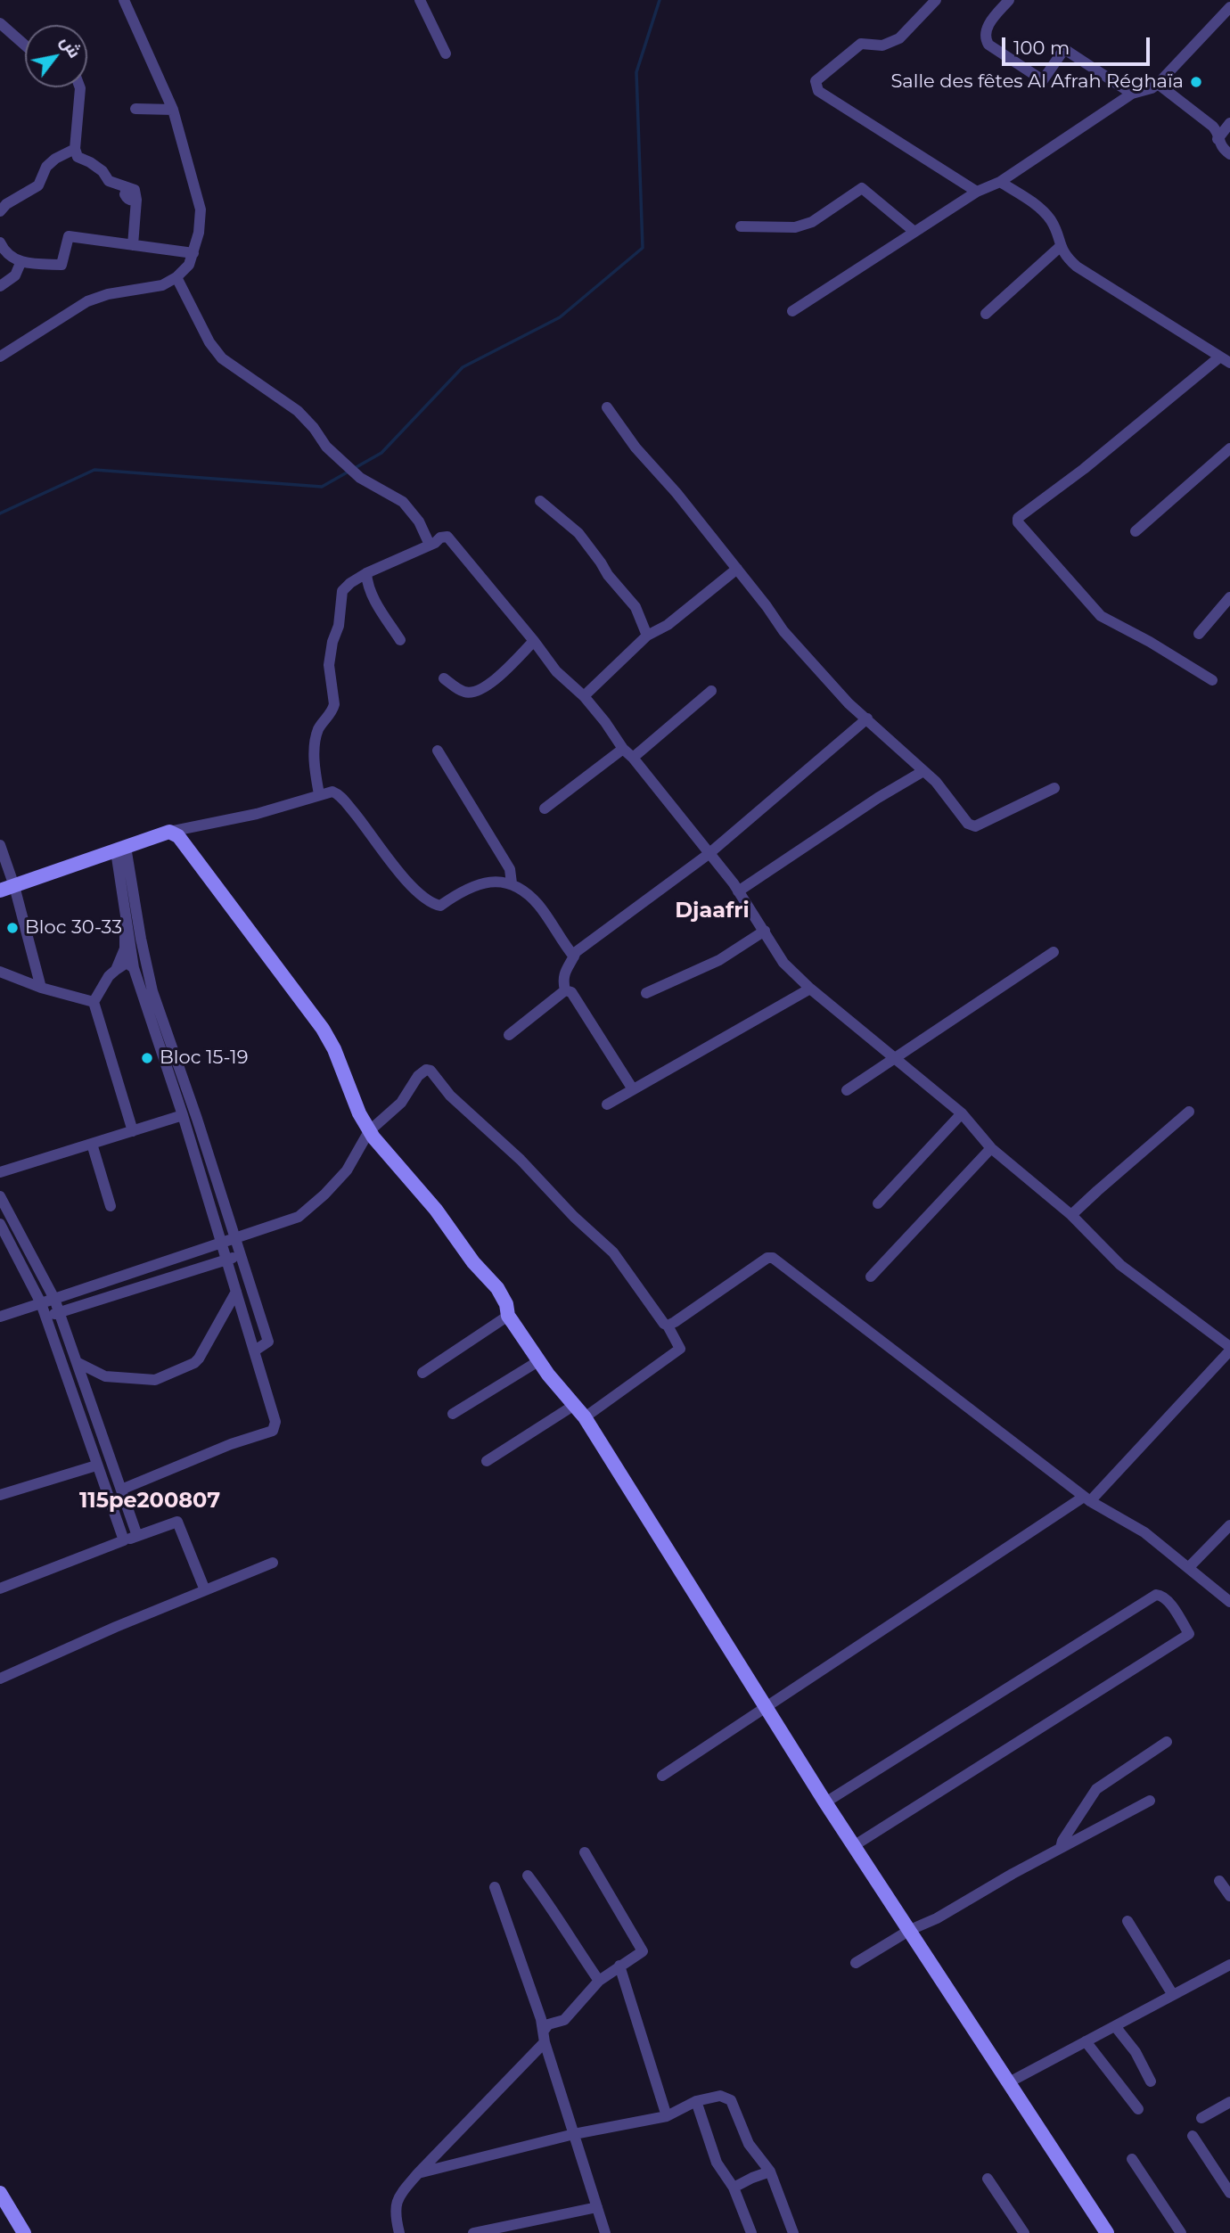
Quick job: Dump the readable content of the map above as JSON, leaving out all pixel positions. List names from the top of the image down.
{
  "districts": ["Djaafri", "115pe200807"],
  "places": ["Salle des fêtes Al Afrah Réghaïa", "Bloc 30-33", "Bloc 15-19"],
  "scale_bar": "100 m",
  "north": "top right"
}
